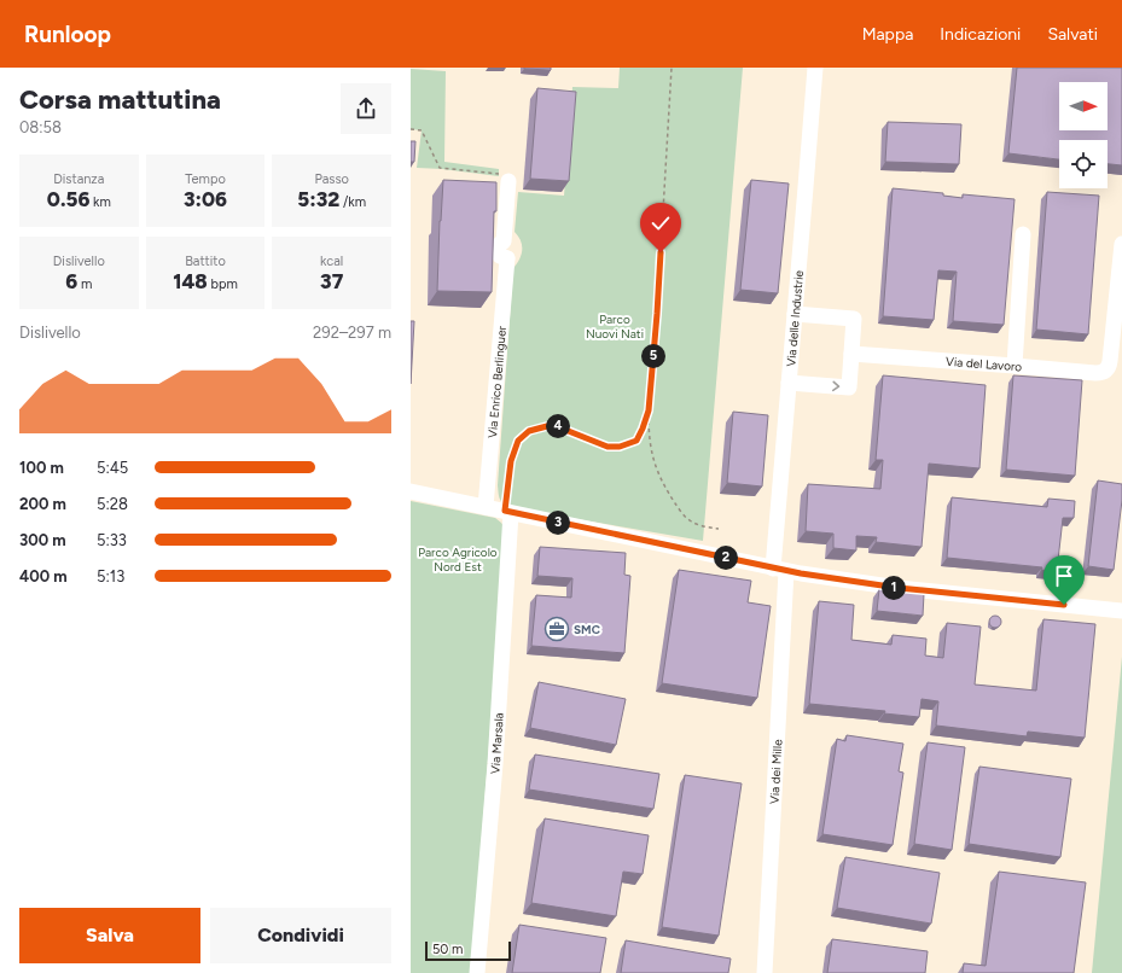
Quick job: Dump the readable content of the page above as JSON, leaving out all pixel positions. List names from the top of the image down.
{
  "streets": {
    "street": [
      "Via delle Industrie",
      "Via del Lavoro",
      "Via Enrico Berlinguer",
      "Via Marsala",
      "Via dei Mille"
    ]
  },
  "crossings": [
    ["Via delle Industrie", "Via dei Mille"]
  ],
  "parks": ["Parco Nuovi Nati", "Parco Agricolo Nord Est"],
  "places": {
    "office": ["SMC"]
  },
  "scale_bar": "50 m",
  "north": "right",
  "page": {
    "header": "Runloop",
    "nav": ["Mappa", "Indicazioni", "Salvati"],
    "heading": ["Corsa mattutina", "08:58"],
    "stats": [
      ["Distanza", "0.56 km"],
      ["Tempo", "3:06"],
      ["Passo", "5:32 /km"],
      ["Dislivello", "6 m"],
      ["Battito", "148 bpm"],
      ["kcal", "37"]
    ],
    "chart": ["Dislivello", "292–297 m"],
    "pins": [
      "5",
      "4",
      "3",
      "2",
      "1"
    ],
    "list": [
      {
        "name": "100 m",
        "note": "5:45"
      },
      {
        "name": "200 m",
        "note": "5:28"
      },
      {
        "name": "300 m",
        "note": "5:33"
      },
      {
        "name": "400 m",
        "note": "5:13"
      }
    ],
    "buttons": ["Salva", "Condividi"],
    "scale": "50 m"
  }
}
